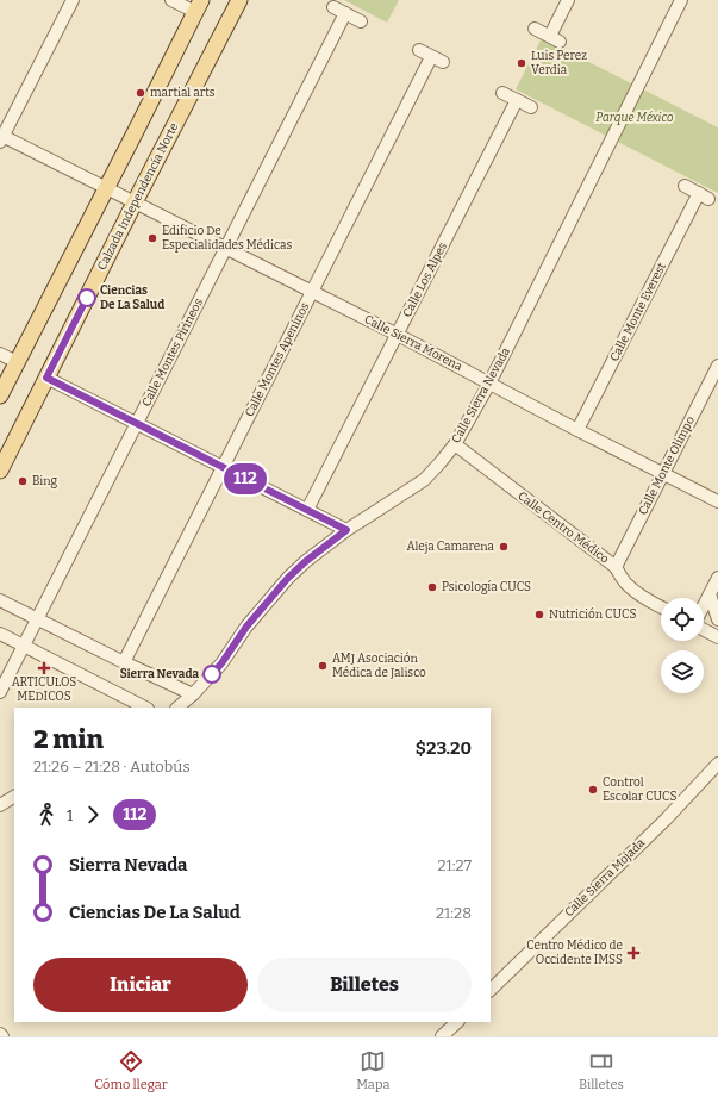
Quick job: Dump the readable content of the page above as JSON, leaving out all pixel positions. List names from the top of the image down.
{
  "streets": {
    "main road": ["Calzada Independencia Norte"],
    "street": [
      "Calle Los Alpes",
      "Calle Monte Everest",
      "Calle Sierra Morena",
      "Calle Montes Pirineos",
      "Calle Montes Apeninos",
      "Calle Sierra Nevada",
      "Calle Monte Olimpo",
      "Calle Centro Médico",
      "Calle Sierra Mojada"
    ]
  },
  "crossings": [
    ["Calzada Independencia Norte", "Calle Sierra Morena"],
    ["Calle Los Alpes", "Calle Sierra Morena"],
    ["Calle Monte Everest", "Calle Sierra Morena"],
    ["Calle Sierra Morena", "Calle Montes Pirineos"],
    ["Calle Sierra Morena", "Calle Montes Apeninos"],
    ["Calle Sierra Morena", "Calle Sierra Nevada"],
    ["Calle Sierra Morena", "Calle Monte Olimpo"],
    ["Calle Sierra Nevada", "Calle Centro Médico"],
    ["Calle Monte Olimpo", "Calle Centro Médico"]
  ],
  "parks": ["Parque México"],
  "places": {
    "other": [
      "Luis Perez Verdia",
      "martial arts",
      "Edificio De Especialidades Médicas",
      "Ciencias De La Salud",
      "Bing",
      "Aleja Camarena",
      "Psicología CUCS",
      "Nutrición CUCS",
      "AMJ Asociación Médica de Jalisco",
      "Sierra Nevada",
      "Control Escolar CUCS"
    ],
    "health": ["ARTICULOS MEDICOS", "Centro Médico de Occidente IMSS"]
  },
  "lines": ["bus line 112"],
  "page": {
    "on_map": "112",
    "heading": ["2 min", "21:26 – 21:28 · Autobús", "$23.20"],
    "legs": ["1", "112"],
    "list": [
      {
        "name": "Sierra Nevada",
        "value": "21:27"
      },
      {
        "name": "Ciencias De La Salud",
        "value": "21:28"
      }
    ],
    "buttons": ["Iniciar", "Billetes"],
    "tabs": ["Cómo llegar", "Mapa", "Billetes"]
  }
}
